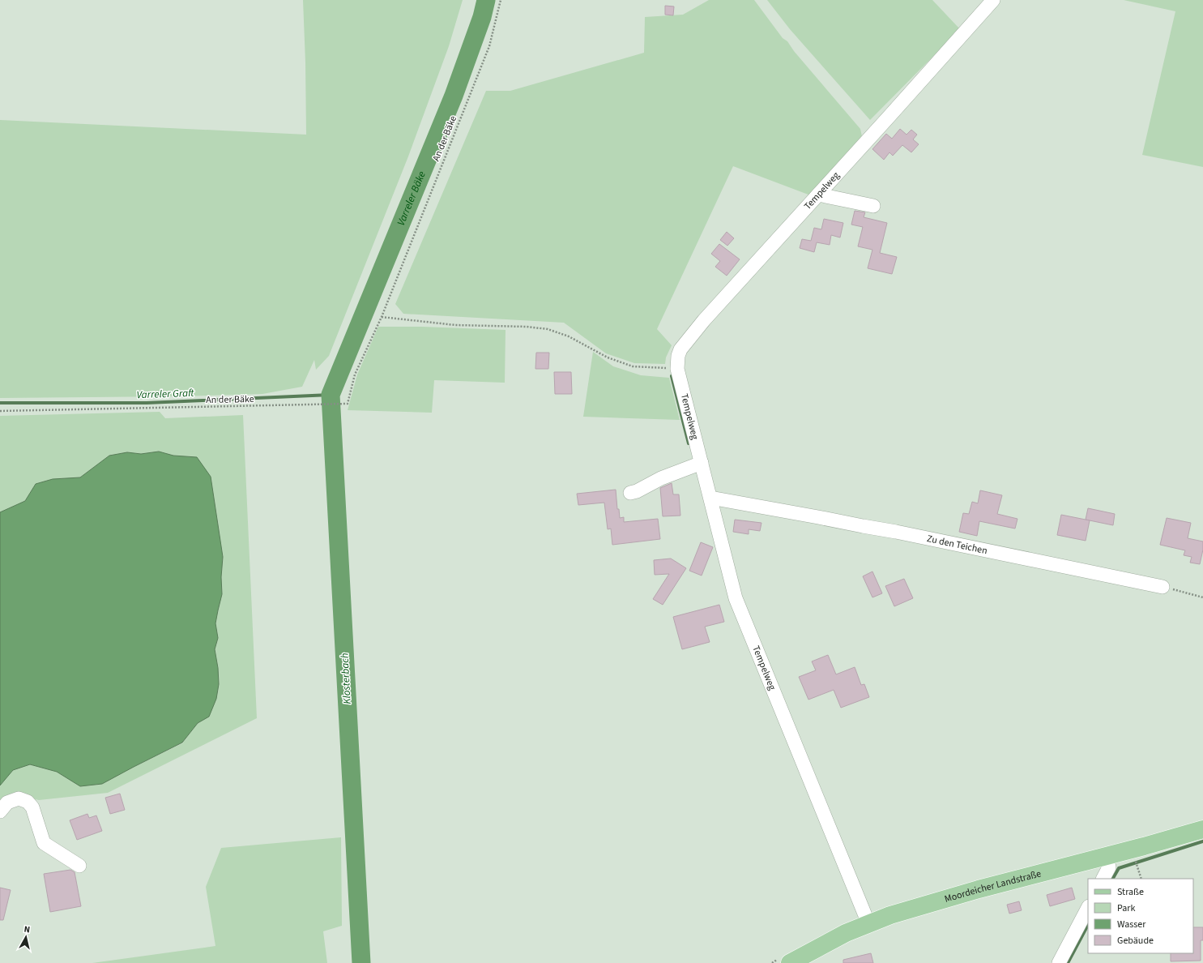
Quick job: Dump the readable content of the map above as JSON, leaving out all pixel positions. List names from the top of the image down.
{
  "streets": {
    "main road": ["Moordeicher Landstraße"],
    "street": ["Tempelweg", "Zu den Teichen"],
    "path": ["An der Bäke"]
  },
  "crossings": [
    ["Tempelweg", "Zu den Teichen"],
    ["Tempelweg", "Moordeicher Landstraße"]
  ],
  "water": ["Varreler Bäke", "Varreler Graft", "Klosterbach"],
  "legend": [
    "Straße",
    "Park",
    "Wasser",
    "Gebäude"
  ],
  "north": "top"
}
